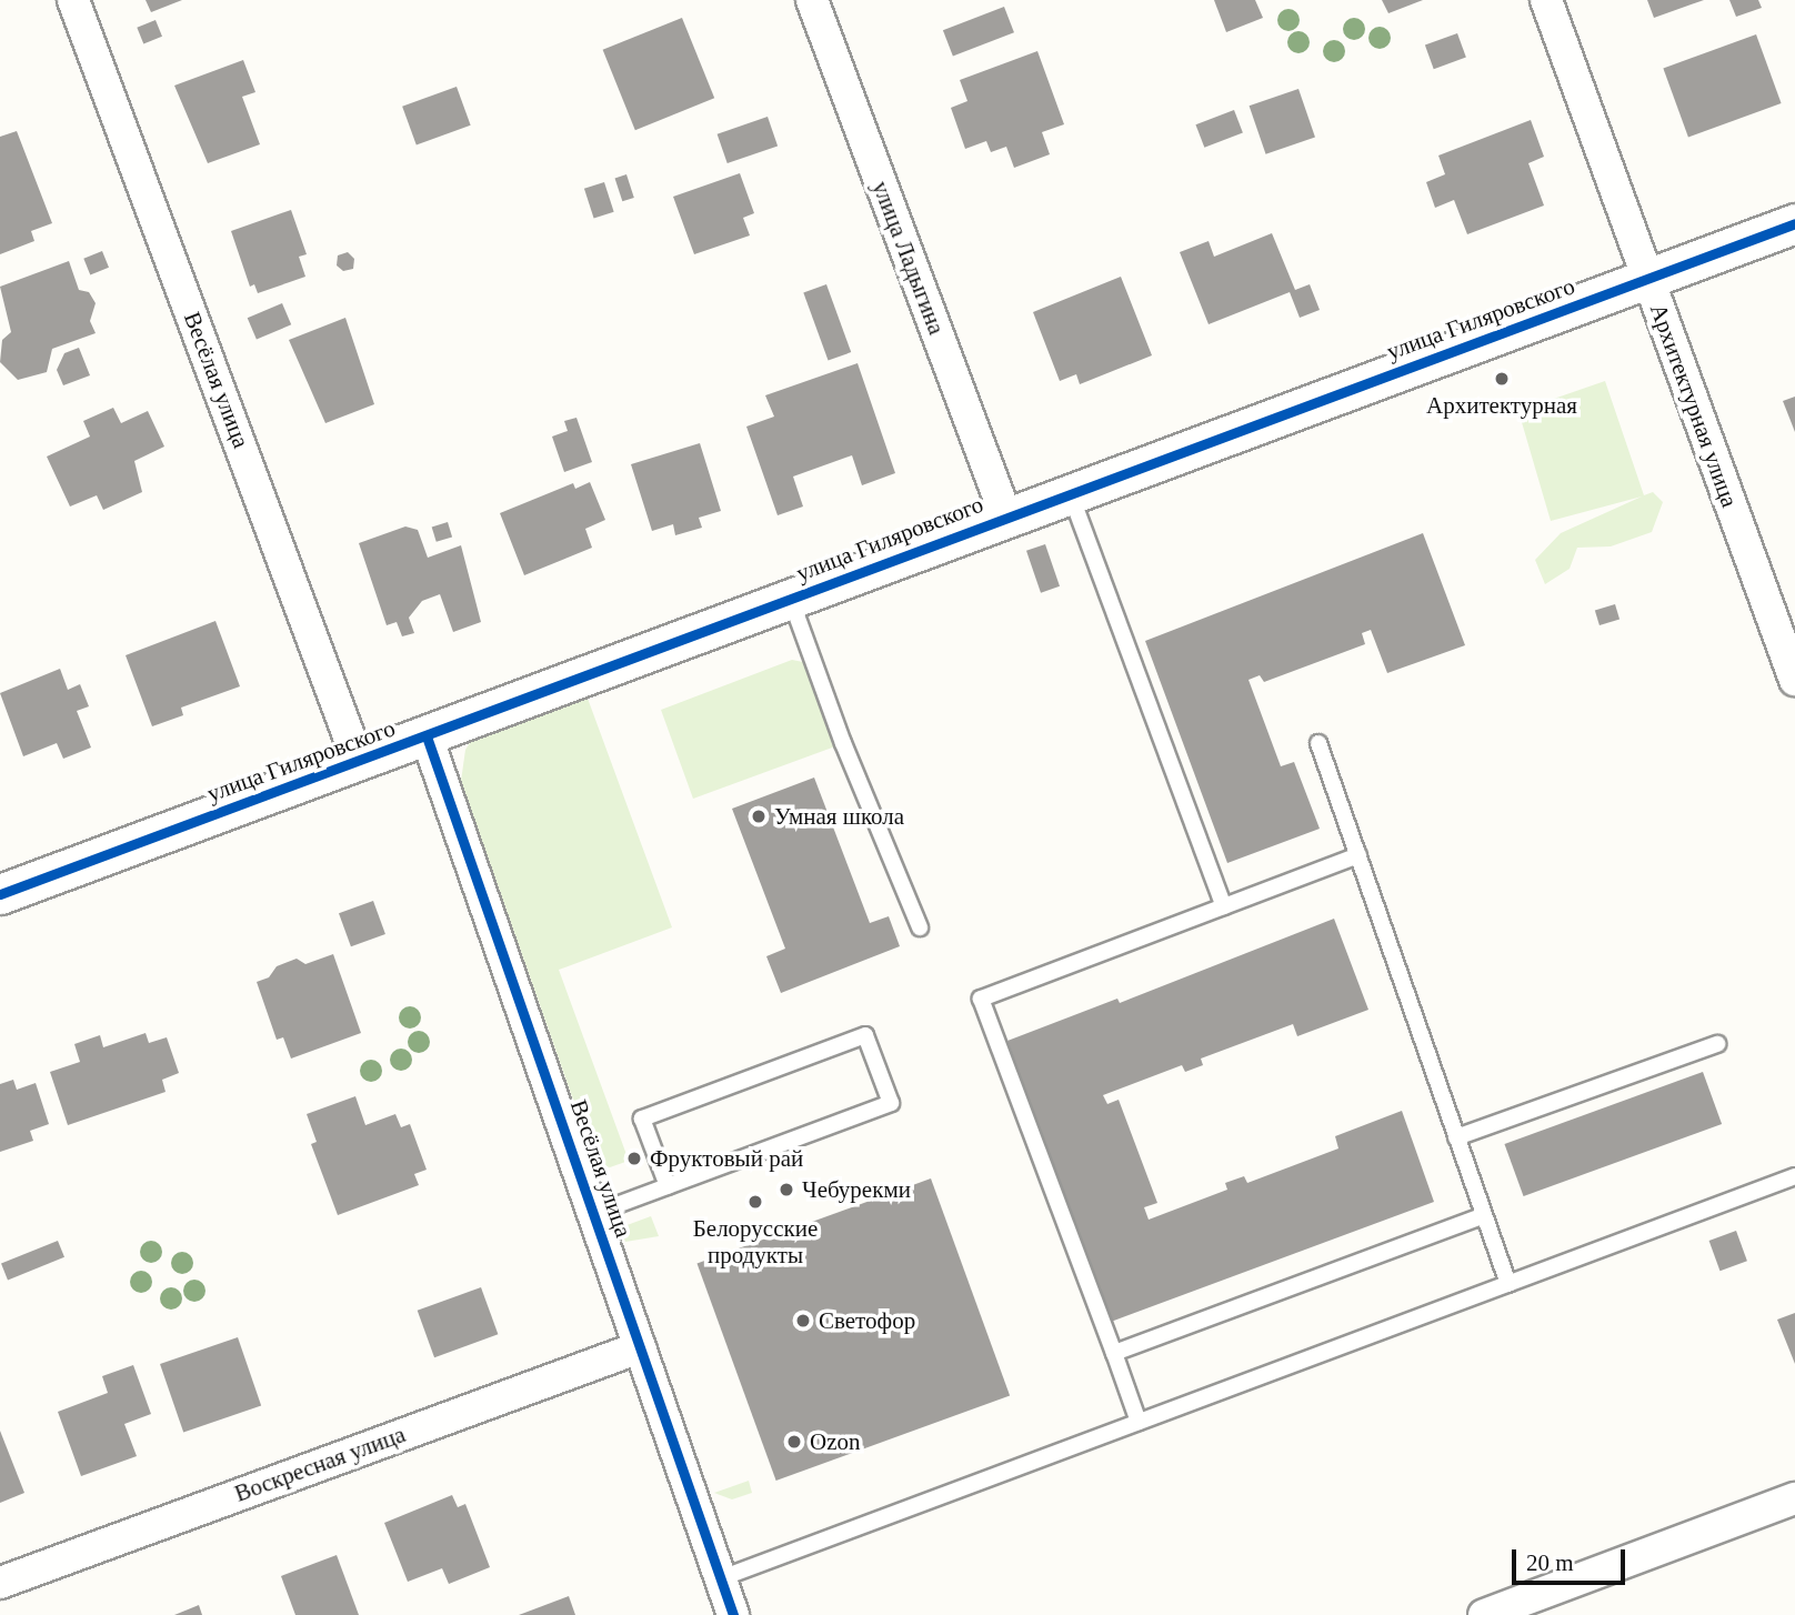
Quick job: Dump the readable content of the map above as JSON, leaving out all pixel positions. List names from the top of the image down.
{
  "streets": {
    "street": [
      "улица Ладыгина",
      "улица Гиляровского",
      "Весёлая улица",
      "Архитектурная улица",
      "Воскресная улица"
    ]
  },
  "crossings": [
    ["улица Ладыгина", "улица Гиляровского"],
    ["улица Гиляровского", "Весёлая улица"],
    ["улица Гиляровского", "Архитектурная улица"],
    ["Весёлая улица", "Воскресная улица"]
  ],
  "places": [
    "Архитектурная",
    "Умная школа",
    "Фруктовый рай",
    "Чебурекми",
    "Белорусские продукты",
    "Светофор",
    "Ozon"
  ],
  "scale_bar": "20 m"
}
